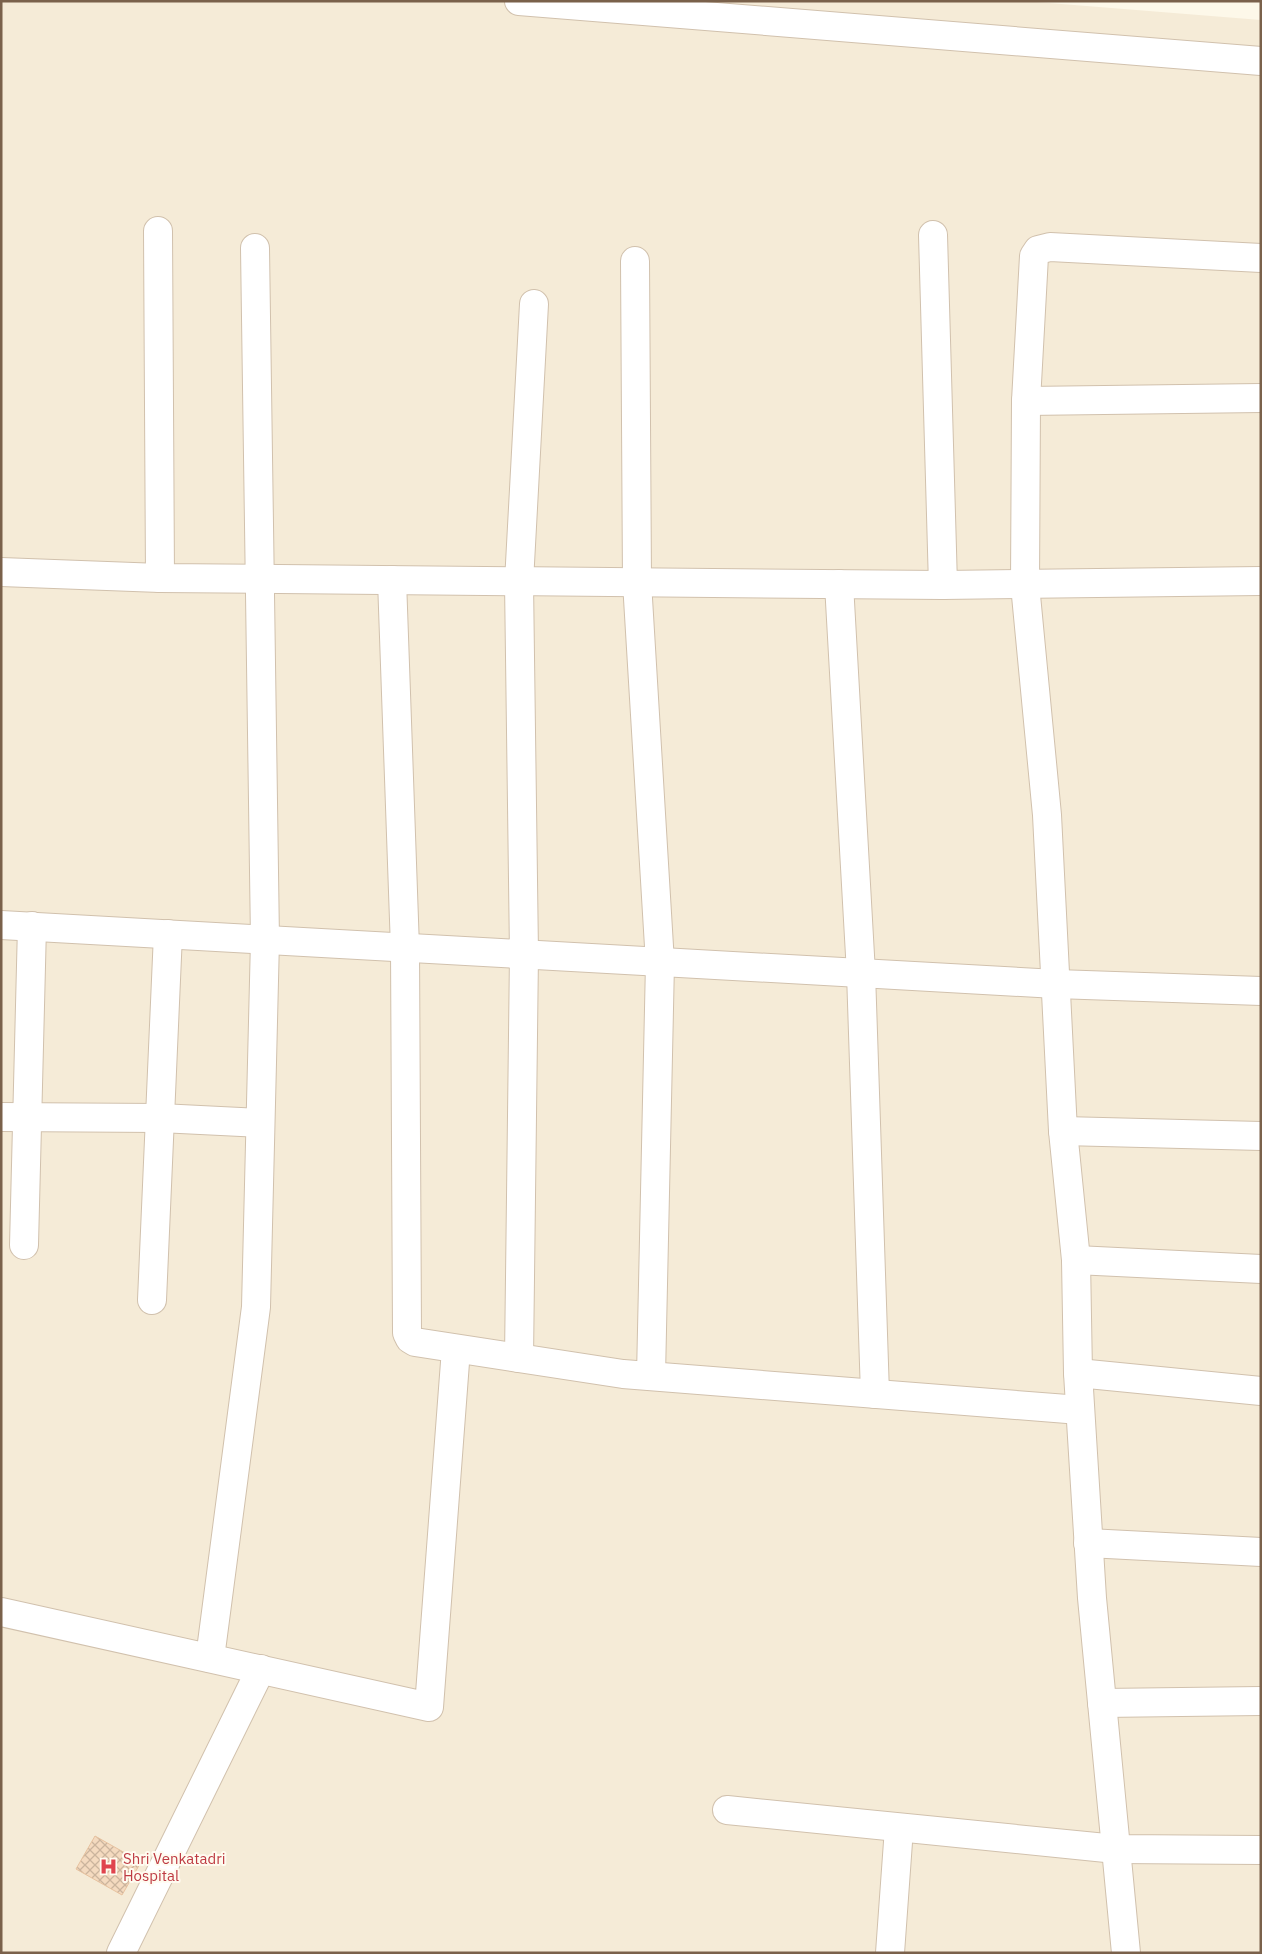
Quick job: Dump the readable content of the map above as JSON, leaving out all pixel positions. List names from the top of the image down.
{
  "places": {
    "hospital": ["Shri Venkatadri Hospital"]
  }
}
